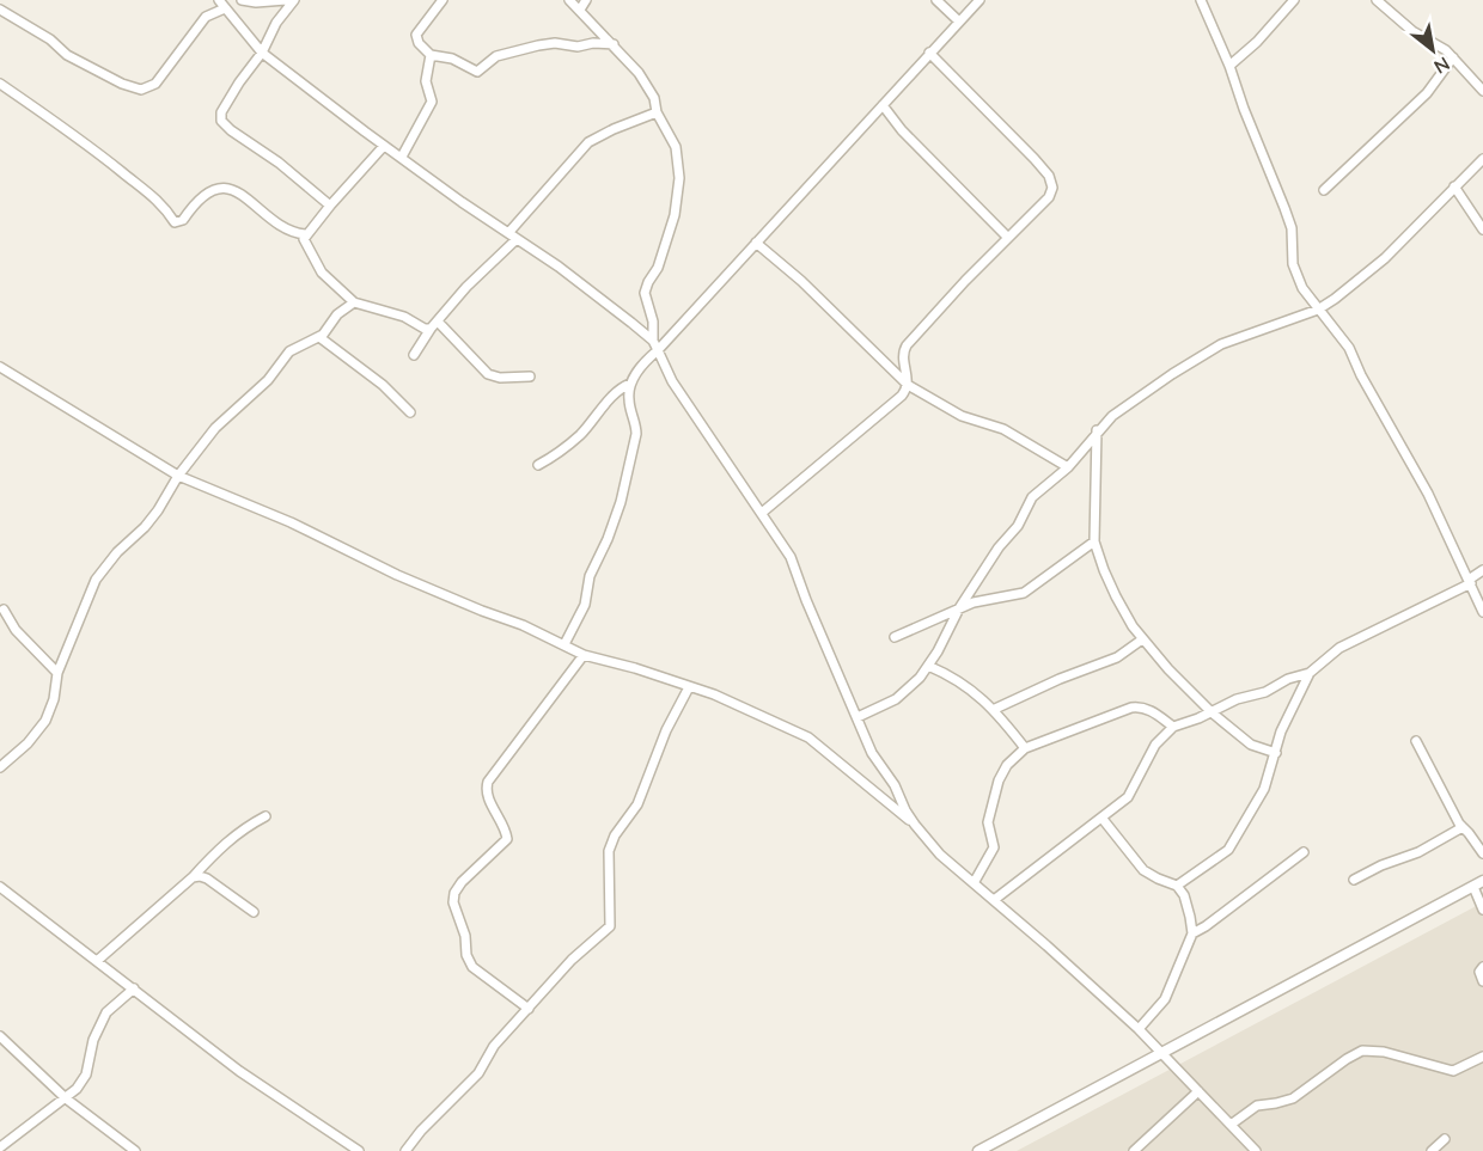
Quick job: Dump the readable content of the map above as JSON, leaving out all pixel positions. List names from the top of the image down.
{
  "north": "bottom right"
}
